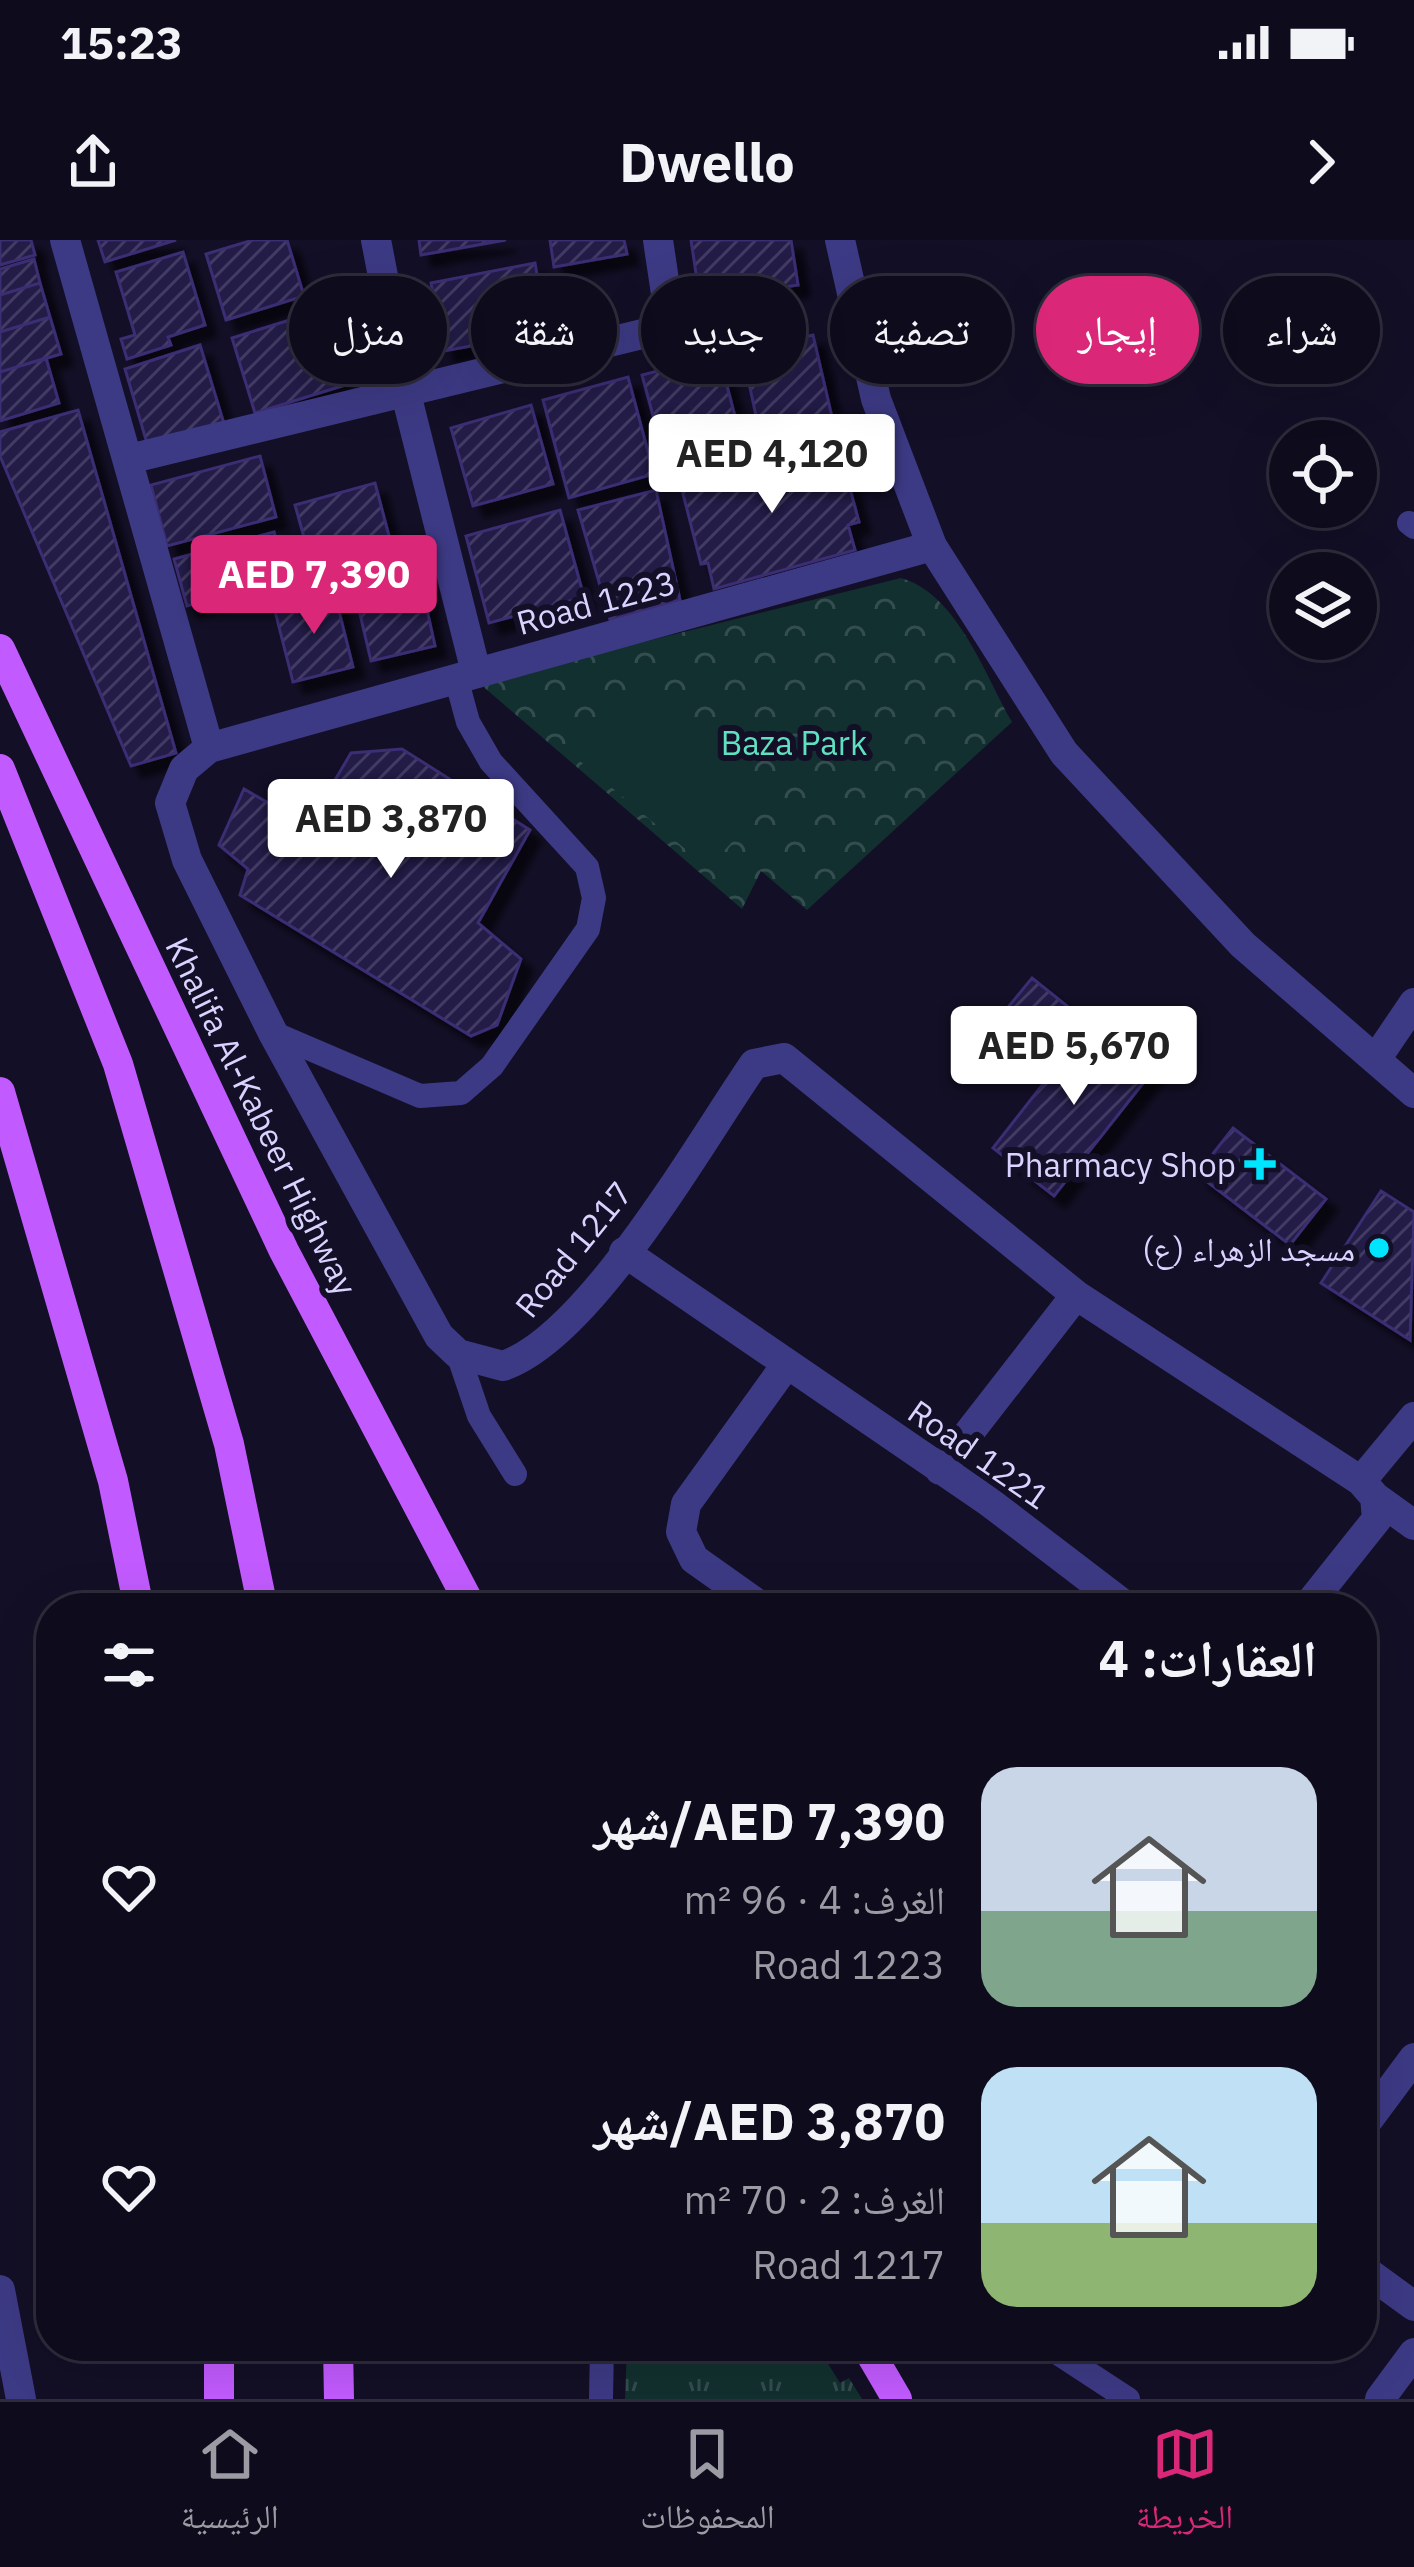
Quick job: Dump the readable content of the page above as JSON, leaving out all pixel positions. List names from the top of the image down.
{
  "streets": {
    "main road": ["Khalifa Al-Kabeer Highway"],
    "street": ["Road 1223", "Road 1217", "Road 1221"]
  },
  "crossings": [
    ["Road 1217", "Road 1221"]
  ],
  "parks": ["Baza Park"],
  "places": {
    "health": ["Pharmacy Shop"],
    "other": ["مسجد الزهراء (ع)"]
  },
  "page": {
    "status": "15:23",
    "header": "Dwello",
    "chip": [
      "شراء",
      "إيجار",
      "تصفية",
      "جديد",
      "شقة",
      "منزل"
    ],
    "price": [
      "AED 4,120",
      "AED 7,390",
      "AED 3,870",
      "AED 5,670"
    ],
    "heading": "العقارات: 4",
    "list": [
      {
        "name": "AED 7,390/شهر",
        "note": "الغرف: 4 · 96 m² · Road 1223"
      },
      {
        "name": "AED 3,870/شهر",
        "note": "الغرف: 2 · 70 m² · Road 1217"
      }
    ],
    "tabs": ["الخريطة", "المحفوظات", "الرئيسية"]
  }
}
